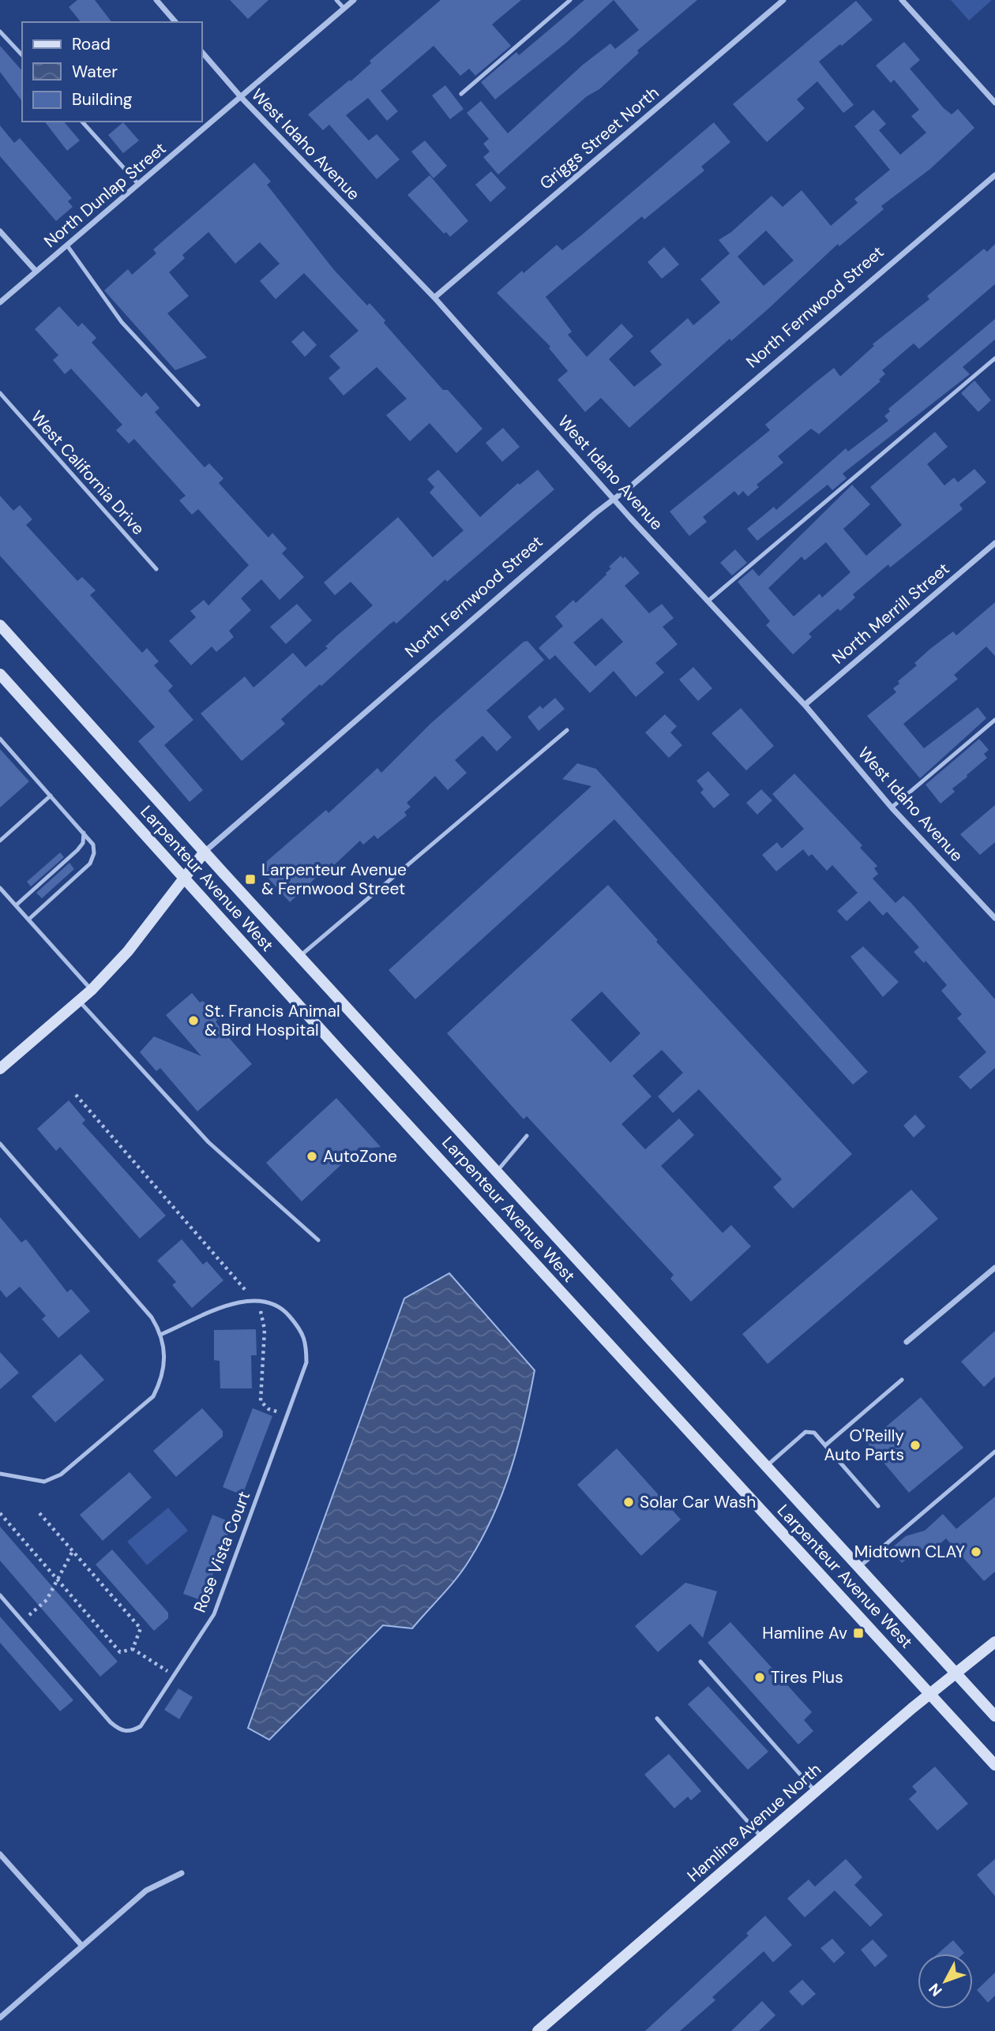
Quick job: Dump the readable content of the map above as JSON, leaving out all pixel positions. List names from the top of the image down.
{
  "streets": {
    "main road": ["North Fernwood Street", "Larpenteur Avenue West", "Hamline Avenue North"],
    "street": [
      "Griggs Street North",
      "West Idaho Avenue",
      "North Dunlap Street",
      "North Merrill Street"
    ],
    "lane": ["West California Drive", "Rose Vista Court"]
  },
  "crossings": [
    ["Griggs Street North", "West Idaho Avenue"],
    ["West Idaho Avenue", "North Dunlap Street"],
    ["West Idaho Avenue", "North Fernwood Street"],
    ["West Idaho Avenue", "North Merrill Street"],
    ["North Fernwood Street", "Larpenteur Avenue West"],
    ["Larpenteur Avenue West", "Hamline Avenue North"]
  ],
  "places": {
    "transit": ["Larpenteur Avenue & Fernwood Street", "Hamline Av"],
    "other": [
      "St. Francis Animal & Bird Hospital",
      "AutoZone",
      "O'Reilly Auto Parts",
      "Solar Car Wash",
      "Midtown CLAY",
      "Tires Plus"
    ]
  },
  "legend": ["Road", "Water", "Building"],
  "north": "bottom left"
}
